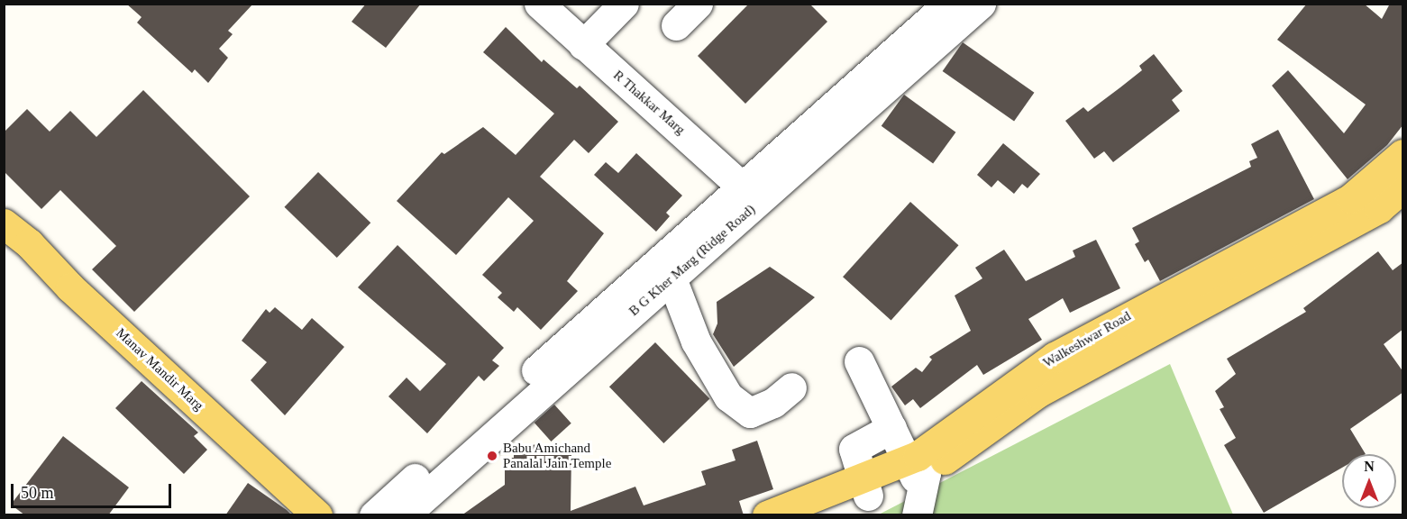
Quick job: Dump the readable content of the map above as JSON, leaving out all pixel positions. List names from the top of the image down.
{
  "streets": {
    "main road": ["Walkeshwar Road", "Manav Mandir Marg"],
    "street": ["R Thakkar Marg", "B G Kher Marg (Ridge Road)"]
  },
  "crossings": [
    ["R Thakkar Marg", "B G Kher Marg (Ridge Road)"]
  ],
  "places": ["Babu Amichand Panalal Jain Temple"],
  "scale_bar": "50 m",
  "north": "top"
}
